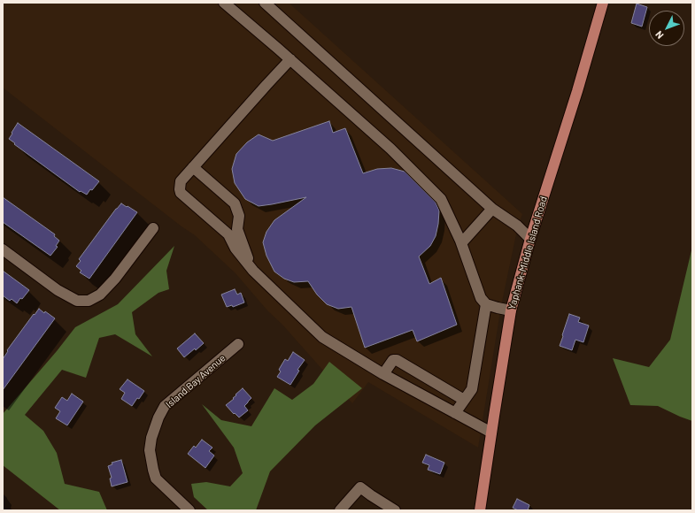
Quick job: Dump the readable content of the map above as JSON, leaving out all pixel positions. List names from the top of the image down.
{
  "streets": {
    "main road": ["Yaphank-Middle Island Road"],
    "street": ["Island Bay Avenue"]
  },
  "north": "bottom left"
}
